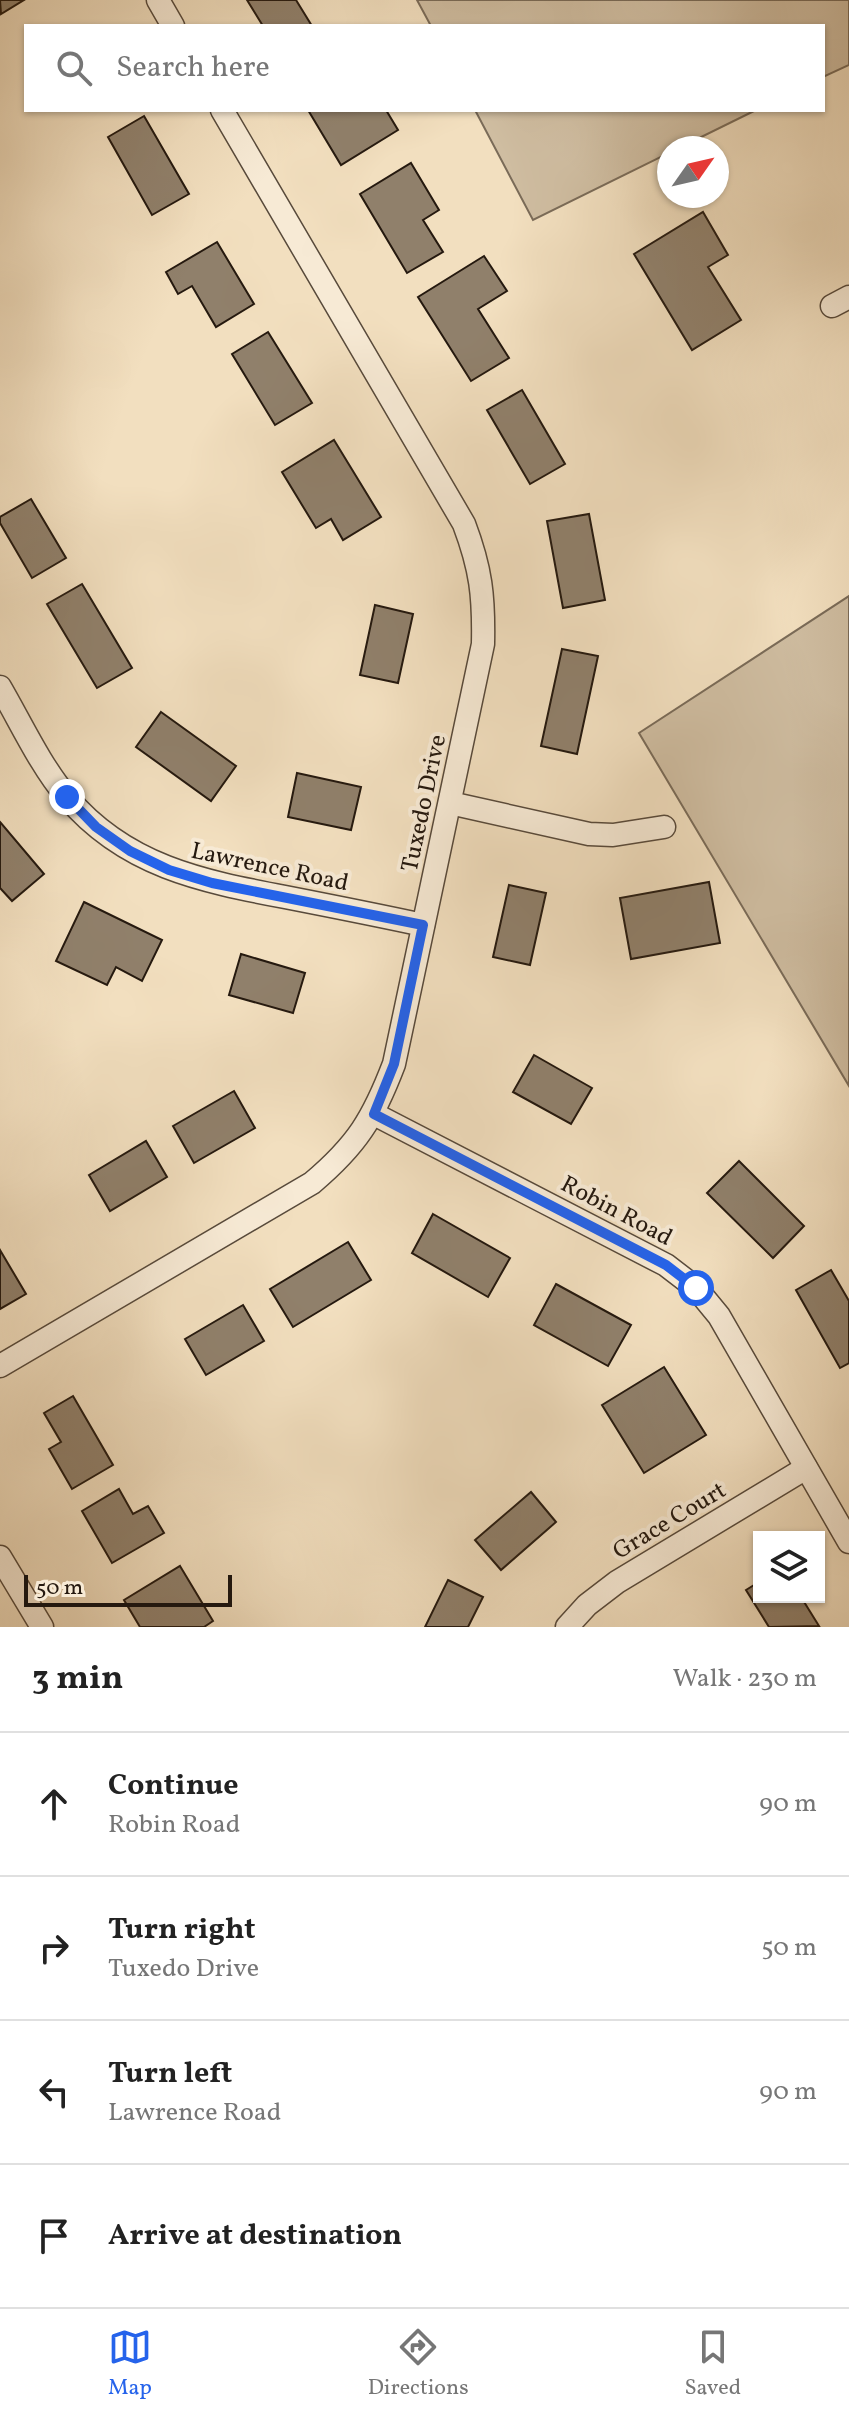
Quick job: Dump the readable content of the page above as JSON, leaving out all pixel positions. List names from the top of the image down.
{
  "streets": {
    "street": [
      "Tuxedo Drive",
      "Lawrence Road",
      "Robin Road",
      "Grace Court"
    ]
  },
  "crossings": [
    ["Tuxedo Drive", "Lawrence Road"],
    ["Tuxedo Drive", "Robin Road"],
    ["Robin Road", "Grace Court"]
  ],
  "scale_bar": "50 m",
  "north": "top right",
  "page": {
    "search": "Search here",
    "scale": "50 m",
    "heading": ["3 min", "Walk · 230 m"],
    "list": [
      ["Continue", "Robin Road", "90 m"],
      ["Turn right", "Tuxedo Drive", "50 m"],
      ["Turn left", "Lawrence Road", "90 m"],
      "Arrive at destination"
    ],
    "nav": ["Map", "Directions", "Saved"]
  }
}
